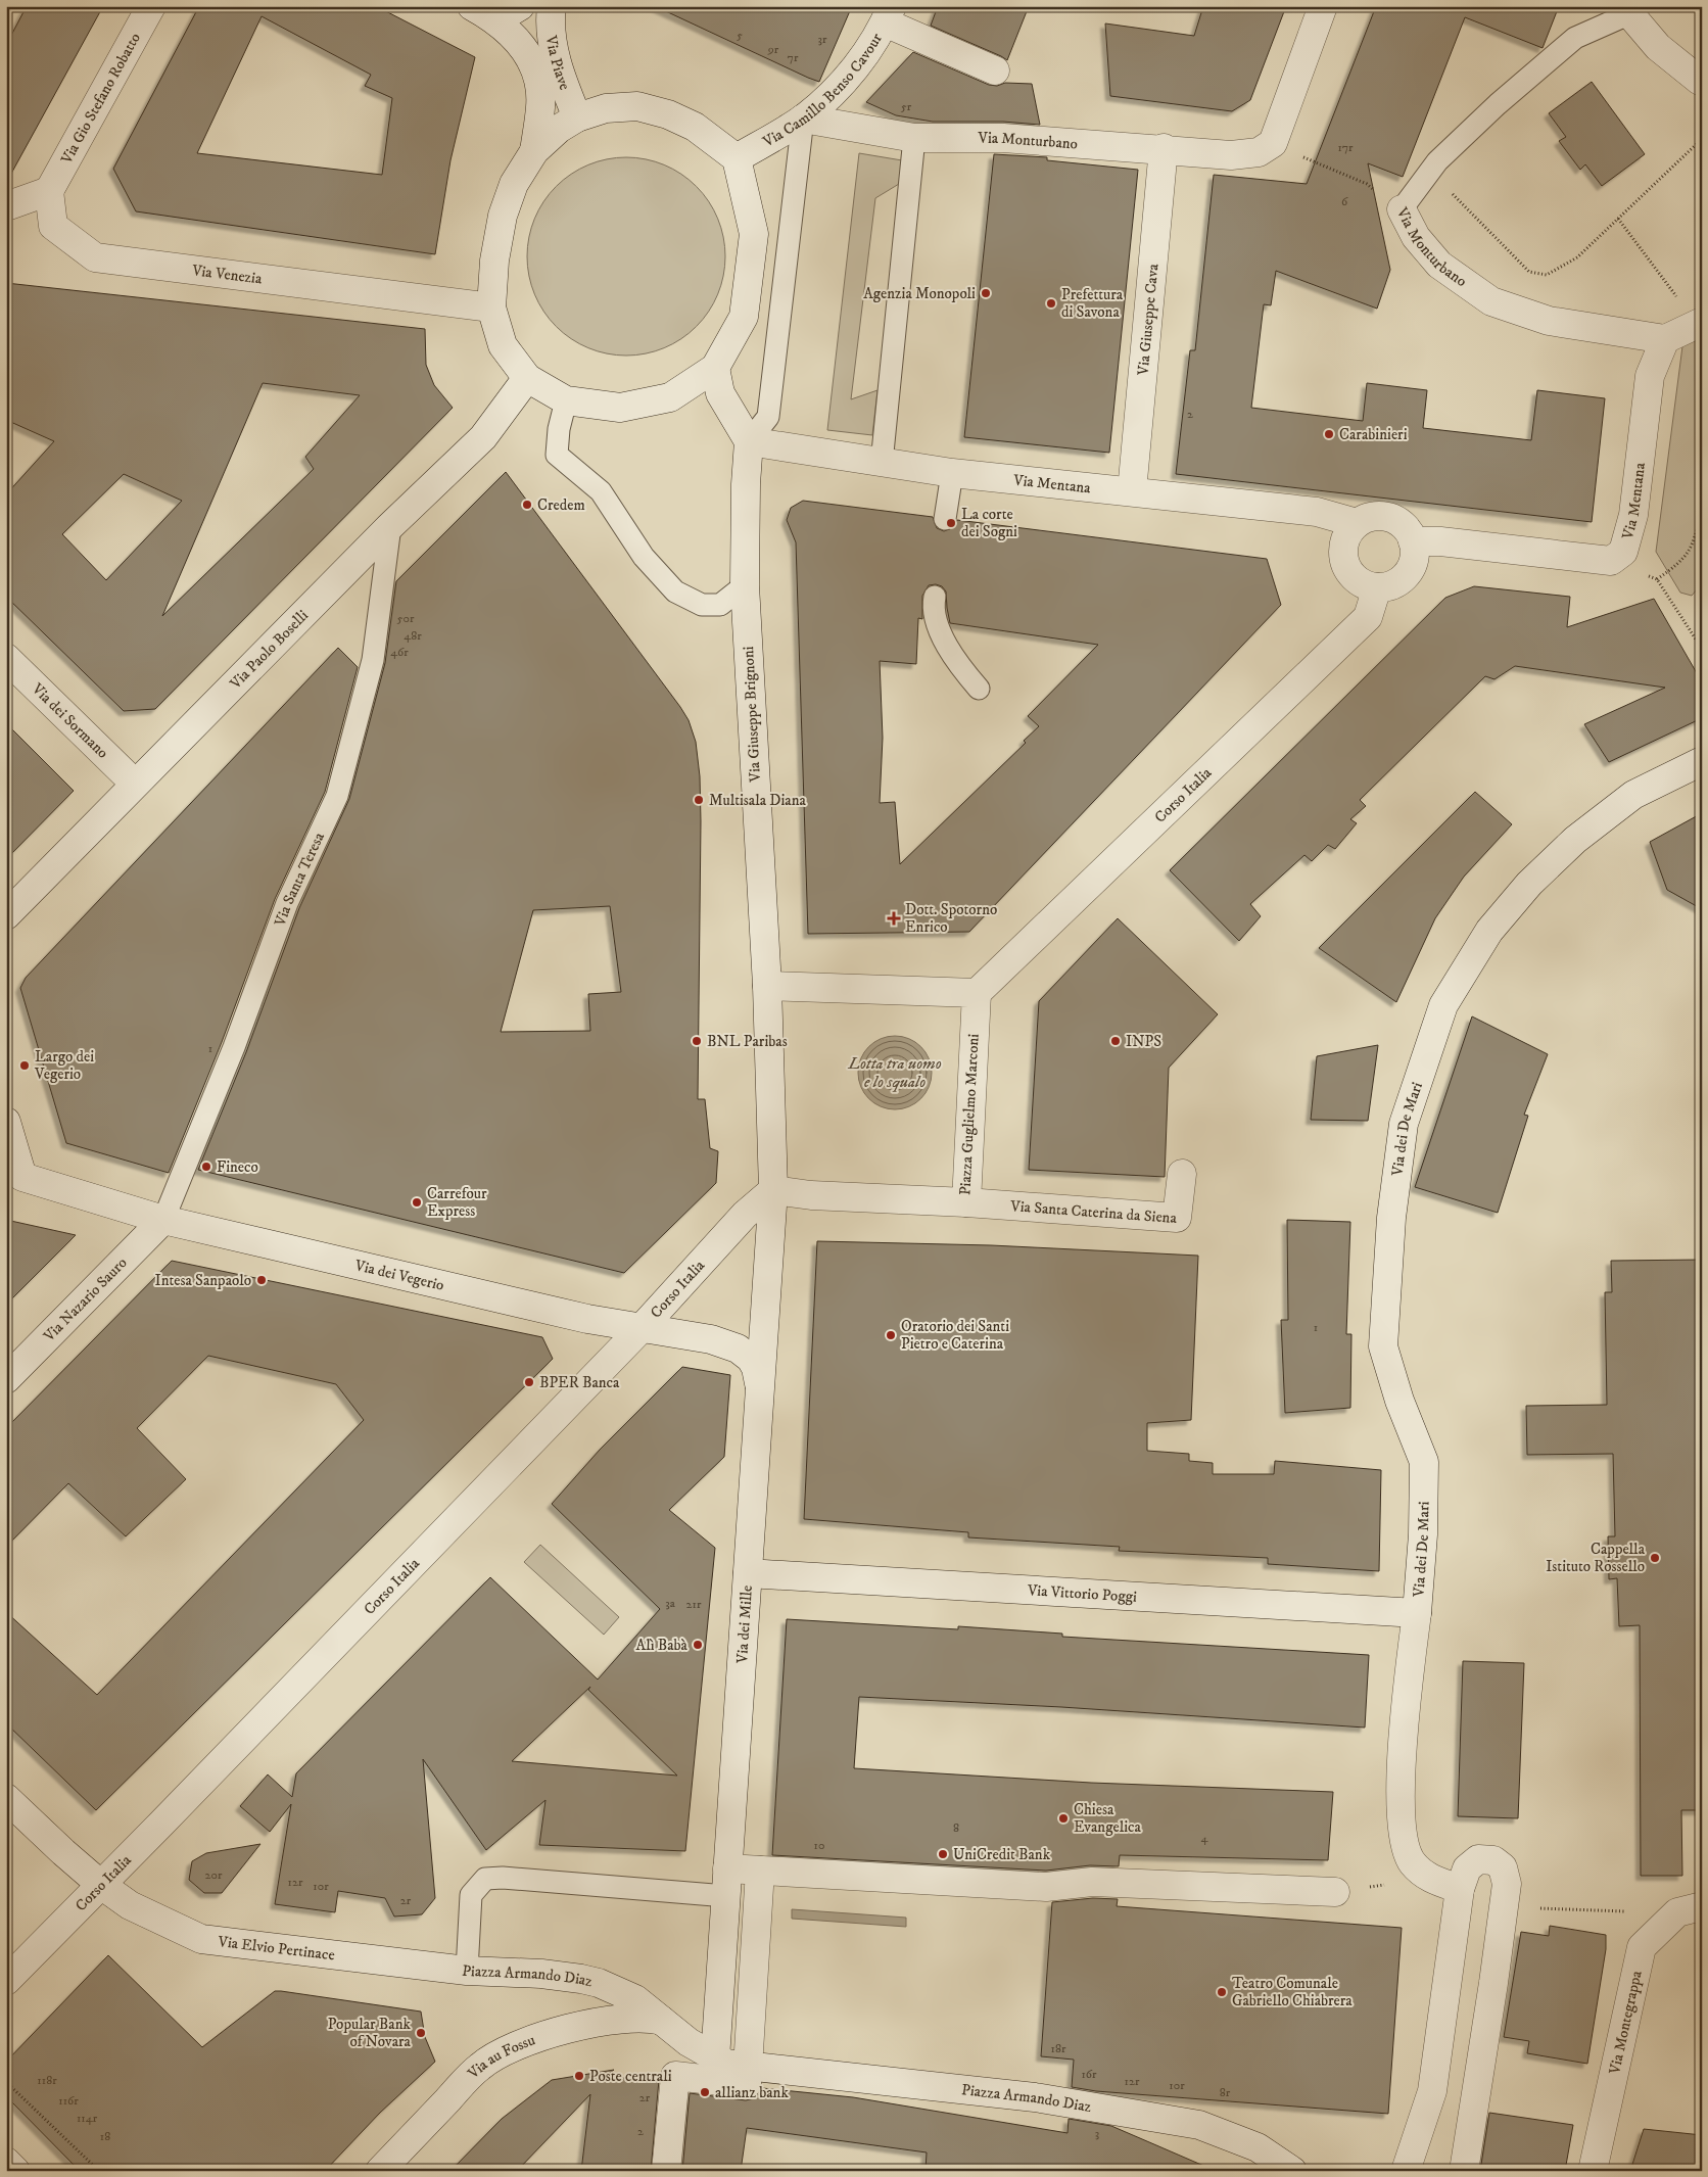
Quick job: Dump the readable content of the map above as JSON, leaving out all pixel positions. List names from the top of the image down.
{
  "streets": {
    "street": [
      "Via Piave",
      "Via Camillo Benso Cavour",
      "Via Gio Stefano Robatto",
      "Via Monturbano",
      "Via Venezia",
      "Via Giuseppe Cava",
      "Via Mentana",
      "Via Paolo Boselli",
      "Via Giuseppe Brignoni",
      "Via dei Sormano",
      "Corso Italia",
      "Piazza Guglielmo Marconi",
      "Via dei De Mari",
      "Via Santa Caterina da Siena",
      "Via dei Vegerio",
      "Via Nazario Sauro",
      "Via Vittorio Poggi",
      "Via dei Mille",
      "Via Elvio Pertinace",
      "Piazza Armando Diaz",
      "Via Montegrappa",
      "Via au Fossu"
    ],
    "lane": ["Via Santa Teresa"]
  },
  "crossings": [
    ["Via Camillo Benso Cavour", "Via Monturbano"],
    ["Via Gio Stefano Robatto", "Via Venezia"],
    ["Via Monturbano", "Via Giuseppe Cava"],
    ["Via Monturbano", "Via Mentana"],
    ["Via Giuseppe Cava", "Via Mentana"],
    ["Via Mentana", "Via Giuseppe Brignoni"],
    ["Via Mentana", "Corso Italia"],
    ["Via Paolo Boselli", "Via dei Sormano"],
    ["Via Paolo Boselli", "Via Santa Teresa"],
    ["Corso Italia", "Piazza Guglielmo Marconi"],
    ["Corso Italia", "Via dei Vegerio"],
    ["Corso Italia", "Via dei Mille"],
    ["Corso Italia", "Via Elvio Pertinace"],
    ["Via Santa Teresa", "Via dei Vegerio"],
    ["Via Santa Teresa", "Via Nazario Sauro"],
    ["Piazza Guglielmo Marconi", "Via Santa Caterina da Siena"],
    ["Piazza Guglielmo Marconi", "Via dei Mille"],
    ["Via dei De Mari", "Via Vittorio Poggi"],
    ["Via dei Vegerio", "Via Nazario Sauro"],
    ["Via dei Vegerio", "Via dei Mille"],
    ["Via Vittorio Poggi", "Via dei Mille"],
    ["Via dei Mille", "Piazza Armando Diaz"],
    ["Via Elvio Pertinace", "Piazza Armando Diaz"],
    ["Piazza Armando Diaz", "Via au Fossu"]
  ],
  "water": ["Lotta tra uomo e lo squalo"],
  "places": {
    "other": [
      "Agenzia Monopoli",
      "Prefettura di Savona",
      "Carabinieri",
      "Credem",
      "La corte dei Sogni",
      "Multisala Diana",
      "BNL Paribas",
      "INPS",
      "Largo dei Vegerio",
      "Fineco",
      "Carrefour Express",
      "Intesa Sanpaolo",
      "Oratorio dei Santi Pietro e Caterina",
      "BPER Banca",
      "Cappella Istituto Rossello",
      "Alì Babà",
      "Chiesa Evangelica",
      "UniCredit Bank",
      "Teatro Comunale Gabriello Chiabrera",
      "Popular Bank of Novara",
      "Poste centrali",
      "allianz bank"
    ],
    "health": ["Dott. Spotorno Enrico"]
  },
  "house_numbers": [
    "5",
    "3r",
    "9r",
    "7r",
    "5r",
    "17r",
    "6",
    "2",
    "50r",
    "48r",
    "46r",
    "1",
    "1",
    "3a",
    "21r",
    "8",
    "4",
    "10",
    "20r",
    "12r",
    "10r",
    "2r",
    "18r",
    "16r",
    "118r",
    "12r",
    "10r",
    "8r",
    "2r",
    "116r",
    "114r",
    "2",
    "3",
    "18"
  ]
}
